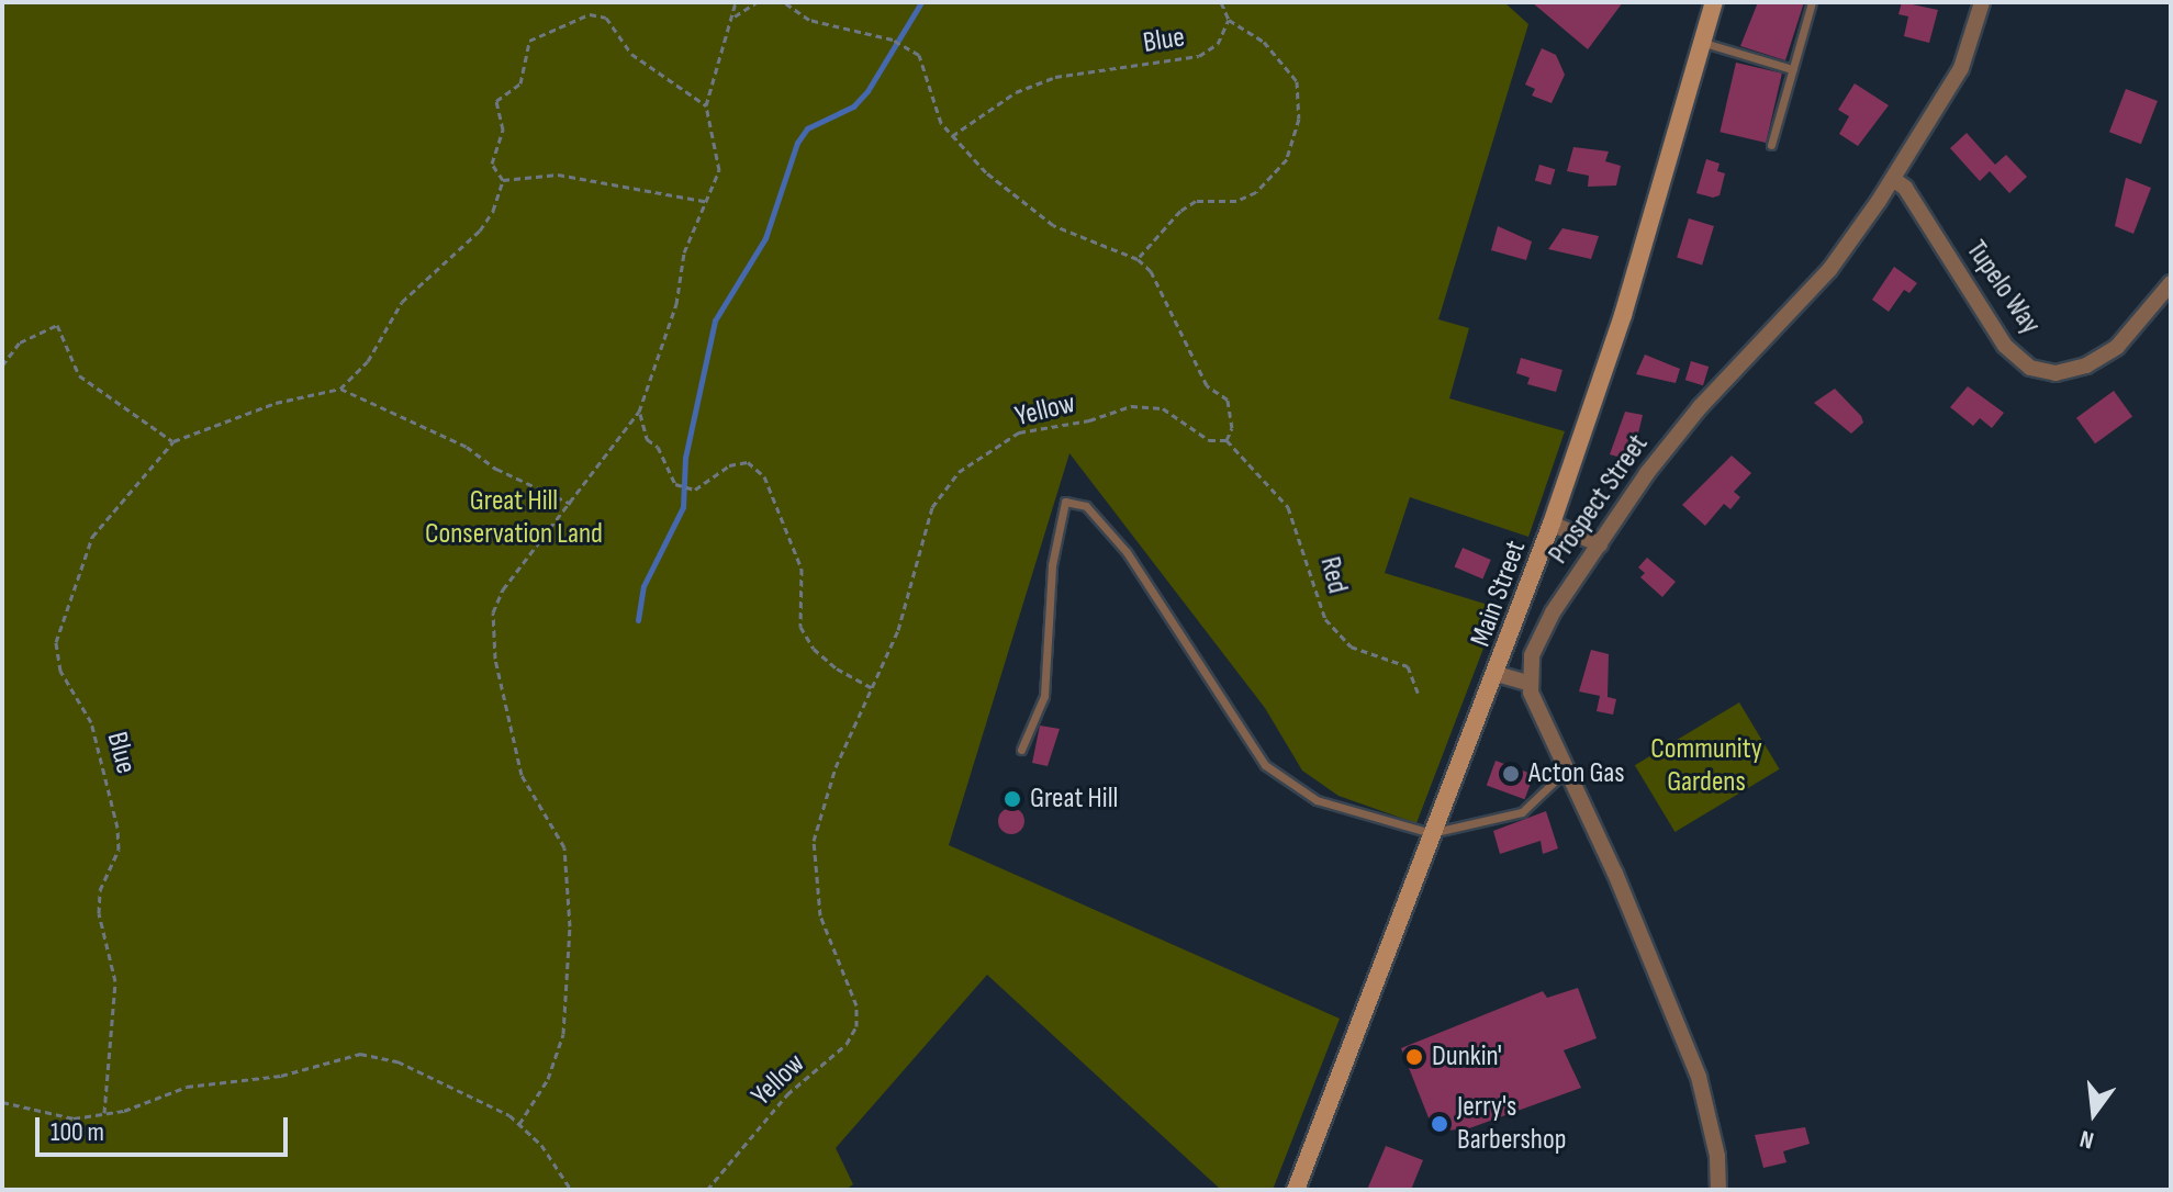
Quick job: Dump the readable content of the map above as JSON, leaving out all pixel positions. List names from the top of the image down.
{
  "streets": {
    "main road": ["Main Street"],
    "street": ["Tupelo Way", "Prospect Street"],
    "path": ["Blue", "Yellow", "Red"]
  },
  "crossings": [
    ["Tupelo Way", "Prospect Street"],
    ["Yellow", "Red"]
  ],
  "parks": ["Great Hill Conservation Land", "Community Gardens"],
  "places": [
    "Acton Gas",
    "Great Hill",
    "Dunkin'",
    "Jerry's Barbershop"
  ],
  "scale_bar": "100 m",
  "north": "bottom"
}
